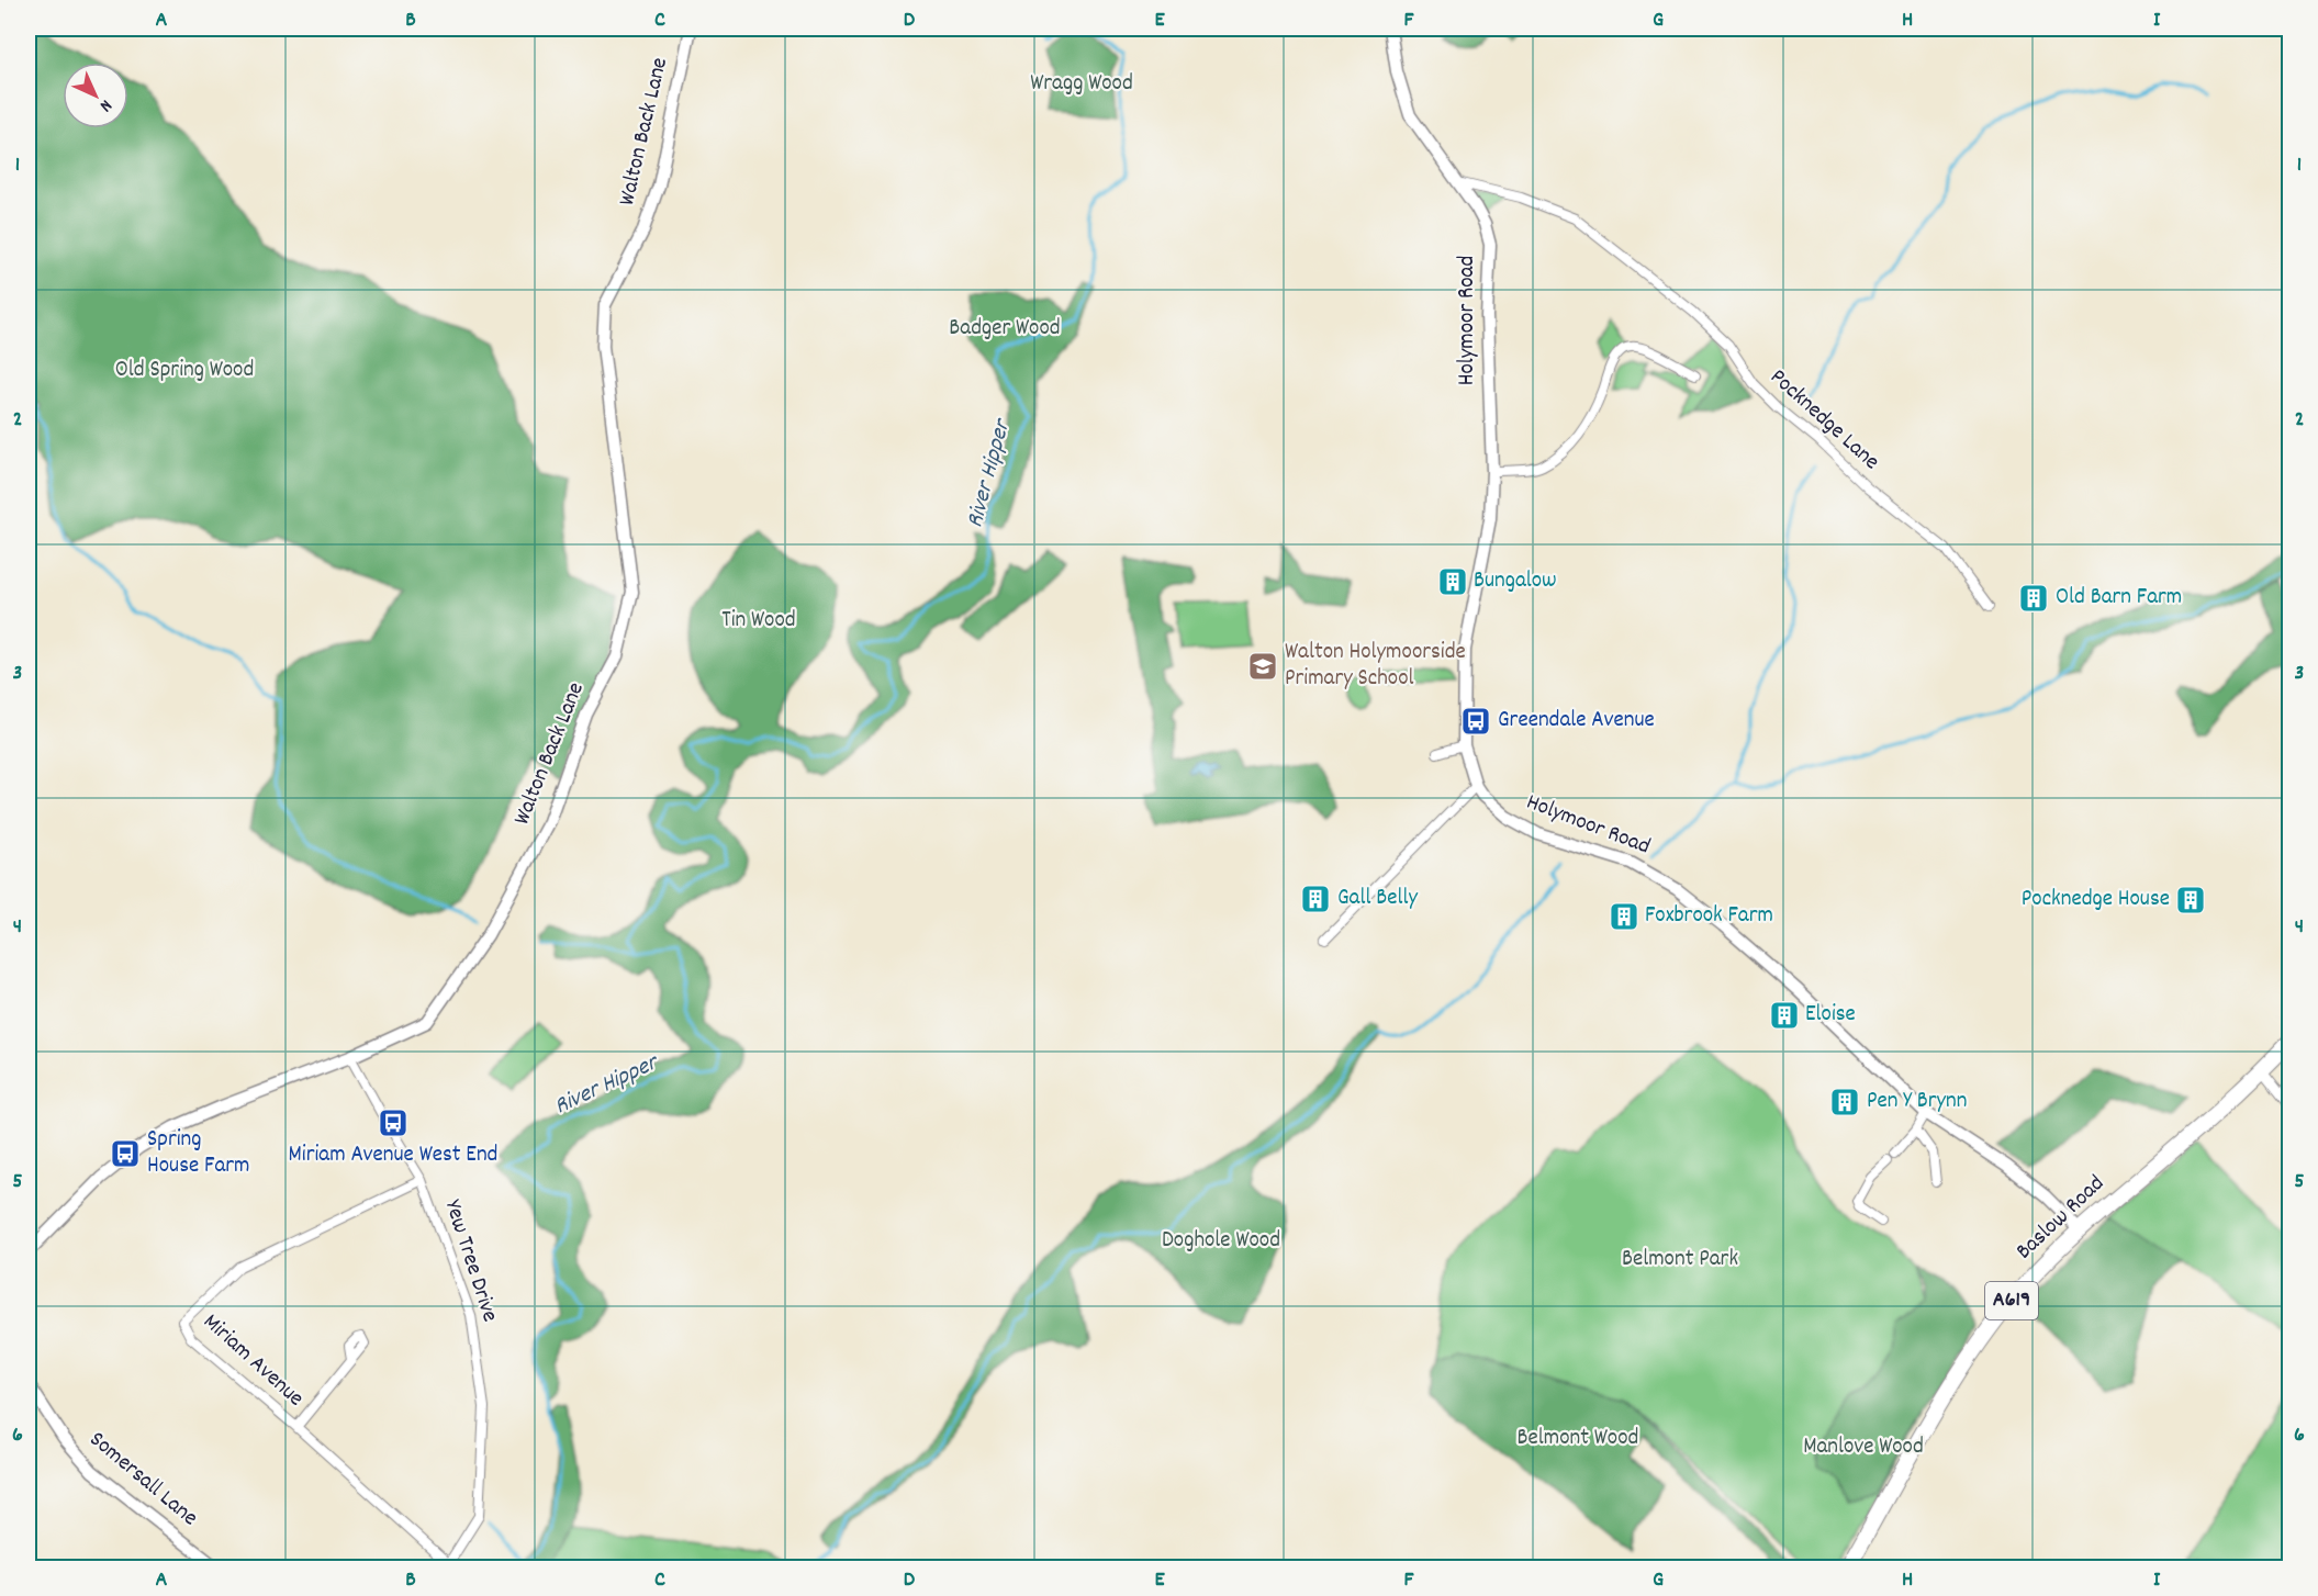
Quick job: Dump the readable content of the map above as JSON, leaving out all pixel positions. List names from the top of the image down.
{
  "streets": {
    "highway": ["Baslow Road", "A619"],
    "street": [
      "Walton Back Lane",
      "Holymoor Road",
      "Pocknedge Lane",
      "Yew Tree Drive",
      "Miriam Avenue",
      "Somersall Lane"
    ]
  },
  "crossings": [
    ["Walton Back Lane", "Yew Tree Drive"],
    ["Holymoor Road", "Pocknedge Lane"],
    ["Holymoor Road", "Baslow Road"],
    ["Yew Tree Drive", "Miriam Avenue"]
  ],
  "water": ["River Hipper"],
  "parks": [
    "Wragg Wood",
    "Badger Wood",
    "Old Spring Wood",
    "Tin Wood",
    "Doghole Wood",
    "Belmont Park",
    "Belmont Wood",
    "Manlove Wood"
  ],
  "places": {
    "building": [
      "Bungalow",
      "Old Barn Farm",
      "Gall Belly",
      "Pocknedge House",
      "Foxbrook Farm",
      "Eloise",
      "Pen Y Brynn"
    ],
    "school or university": ["Walton Holymoorside Primary School"],
    "bus stop": ["Greendale Avenue", "Miriam Avenue West End", "Spring House Farm"]
  },
  "north": "bottom right",
  "grid": {
    "columns": [
      "A",
      "B",
      "C",
      "D",
      "E",
      "F",
      "G",
      "H",
      "I"
    ],
    "rows": [
      "1",
      "2",
      "3",
      "4",
      "5",
      "6"
    ]
  }
}
